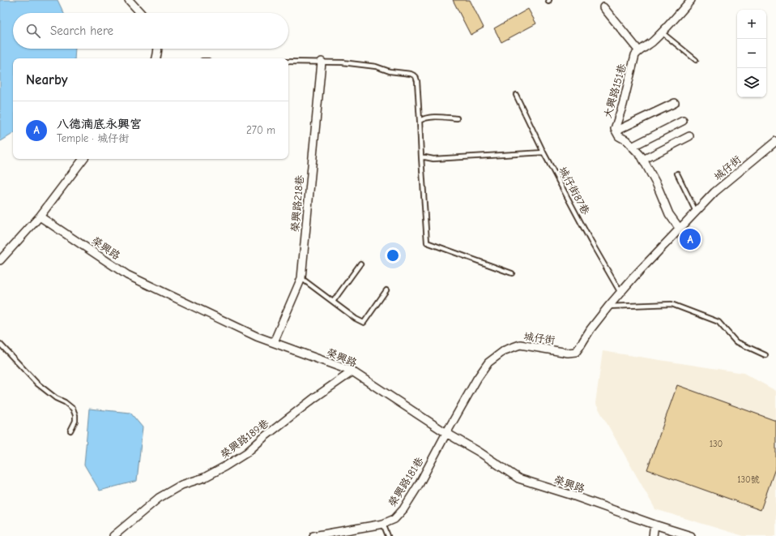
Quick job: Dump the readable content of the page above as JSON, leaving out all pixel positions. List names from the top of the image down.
{
  "streets": {
    "street": [
      "大興路151巷",
      "城仔街",
      "榮興路218巷",
      "榮興路",
      "榮興路189巷",
      "榮興路181巷"
    ],
    "lane": ["城仔街87巷"]
  },
  "crossings": [
    ["大興路151巷", "城仔街"],
    ["城仔街", "城仔街87巷"],
    ["城仔街", "榮興路"],
    ["城仔街", "榮興路181巷"],
    ["榮興路218巷", "榮興路"],
    ["榮興路", "榮興路189巷"],
    ["榮興路", "榮興路181巷"]
  ],
  "house_numbers": ["130", "130號"],
  "page": {
    "map_buttons": ["+", "−"],
    "search": "Search here",
    "heading": "Nearby",
    "list": [
      {
        "mark": "A",
        "name": "八德湳底永興宮",
        "note": "Temple · 城仔街",
        "value": "270 m"
      }
    ],
    "pins": "A"
  }
}
